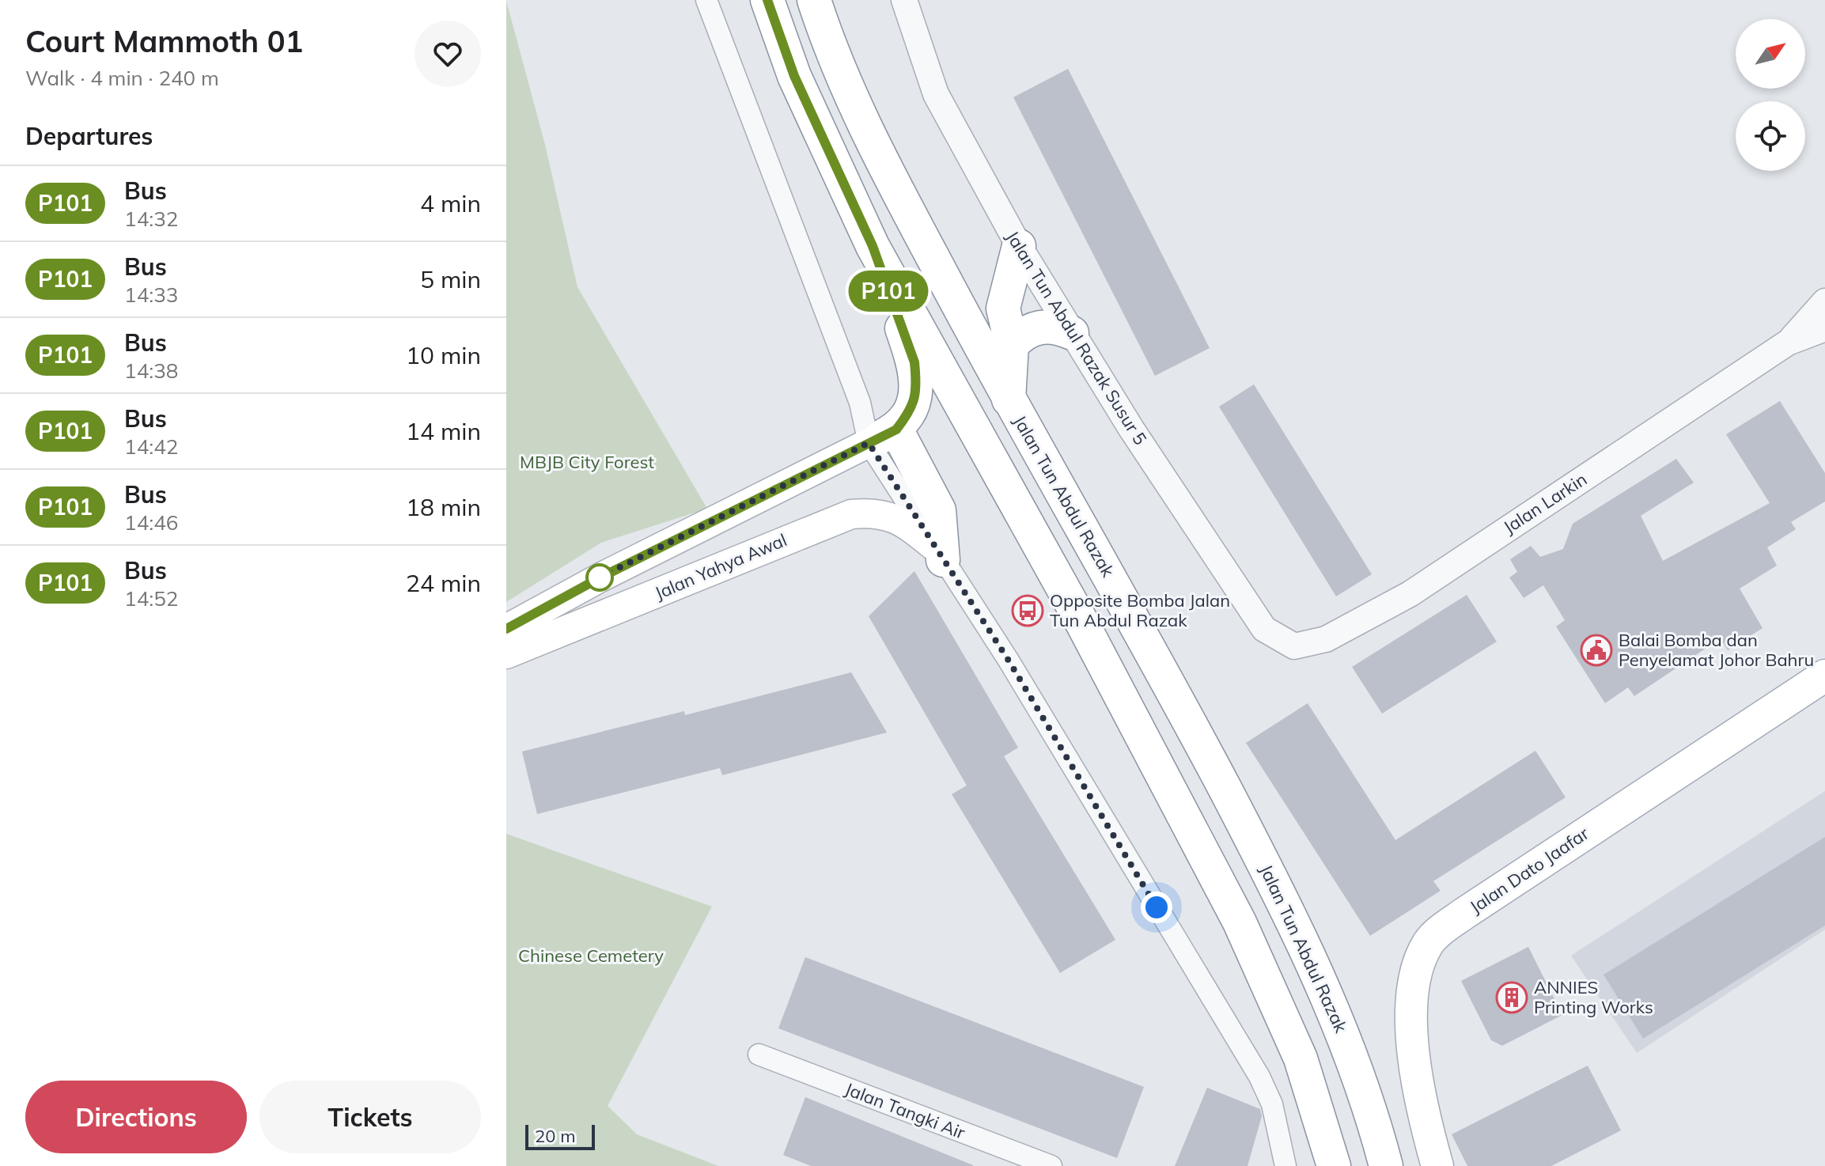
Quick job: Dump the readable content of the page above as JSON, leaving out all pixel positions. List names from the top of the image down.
{
  "streets": {
    "highway": ["Jalan Tun Abdul Razak"],
    "main road": ["Jalan Yahya Awal", "Jalan Dato Jaafar"],
    "street": ["Jalan Tun Abdul Razak Susur 5", "Jalan Larkin", "Jalan Tangki Air"]
  },
  "crossings": [
    ["Jalan Tun Abdul Razak Susur 5", "Jalan Larkin"]
  ],
  "parks": ["MBJB City Forest", "Chinese Cemetery"],
  "places": {
    "bus stop": ["Opposite Bomba Jalan Tun Abdul Razak"],
    "public building": ["Balai Bomba dan Penyelamat Johor Bahru"],
    "building": ["ANNIES Printing Works"]
  },
  "lines": ["bus line P101"],
  "scale_bar": "20 m",
  "north": "top right",
  "page": {
    "heading": [
      ["Court Mammoth 01", "Walk · 4 min · 240 m"],
      "Departures"
    ],
    "on_map": "P101",
    "list": [
      {
        "mark": "P101",
        "name": "Bus",
        "note": "14:32",
        "value": "4 min"
      },
      {
        "mark": "P101",
        "name": "Bus",
        "note": "14:33",
        "value": "5 min"
      },
      {
        "mark": "P101",
        "name": "Bus",
        "note": "14:38",
        "value": "10 min"
      },
      {
        "mark": "P101",
        "name": "Bus",
        "note": "14:42",
        "value": "14 min"
      },
      {
        "mark": "P101",
        "name": "Bus",
        "note": "14:46",
        "value": "18 min"
      },
      {
        "mark": "P101",
        "name": "Bus",
        "note": "14:52",
        "value": "24 min"
      }
    ],
    "buttons": ["Directions", "Tickets"],
    "scale": "20 m"
  }
}
